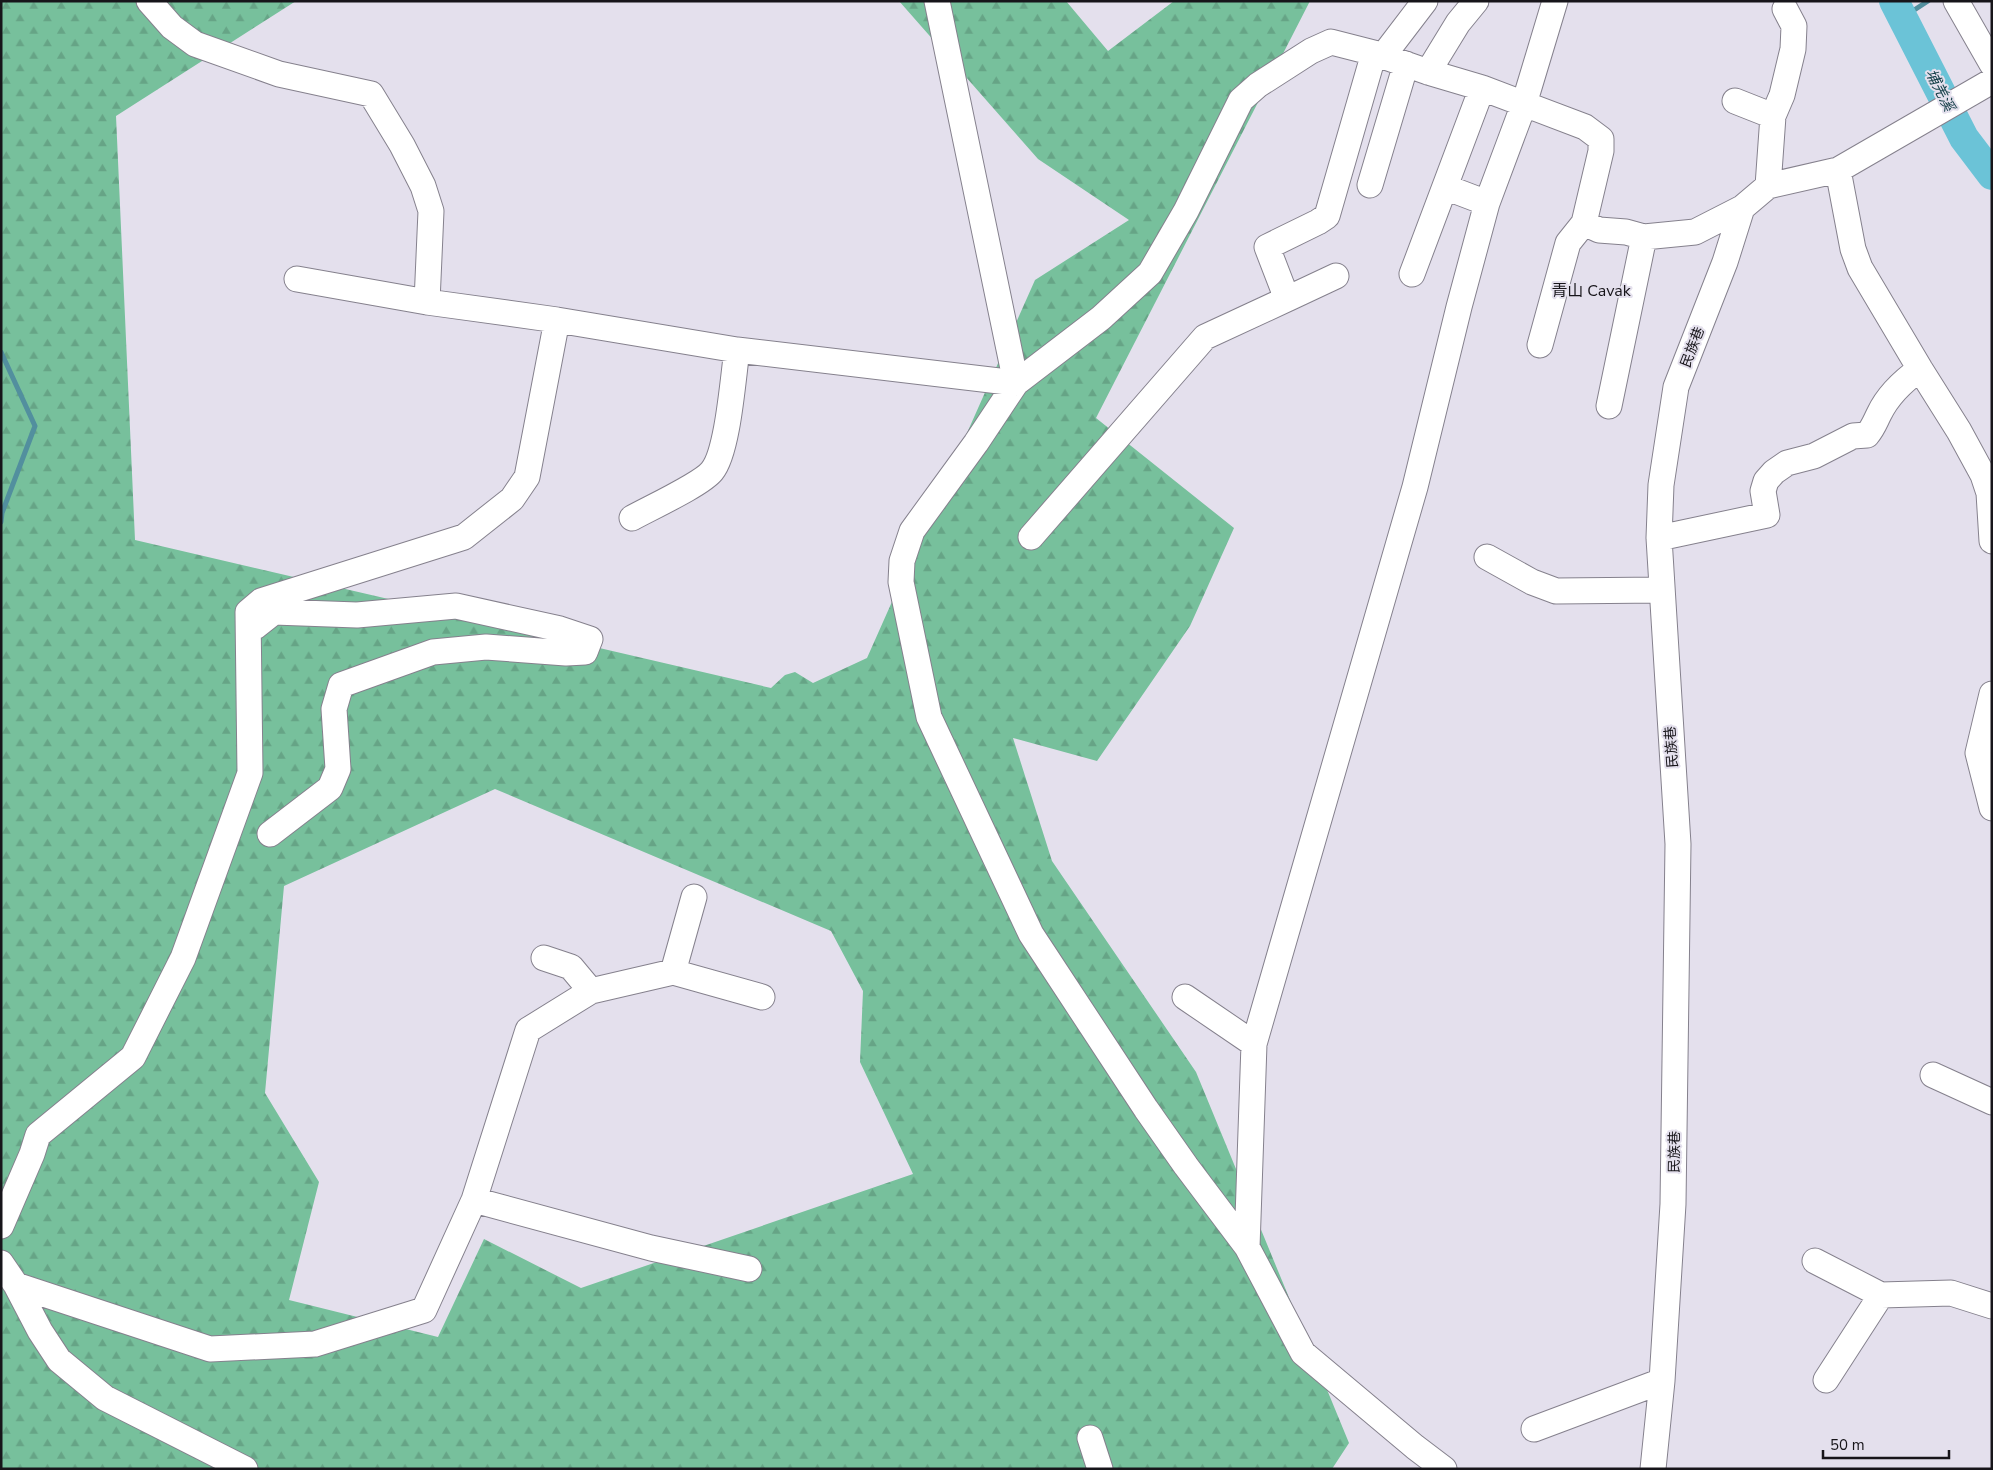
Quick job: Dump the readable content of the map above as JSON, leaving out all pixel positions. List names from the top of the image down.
{
  "streets": {
    "street": ["民族巷"]
  },
  "districts": ["青山 Cavak"],
  "water": ["埔羌溪"],
  "scale_bar": "50 m"
}
